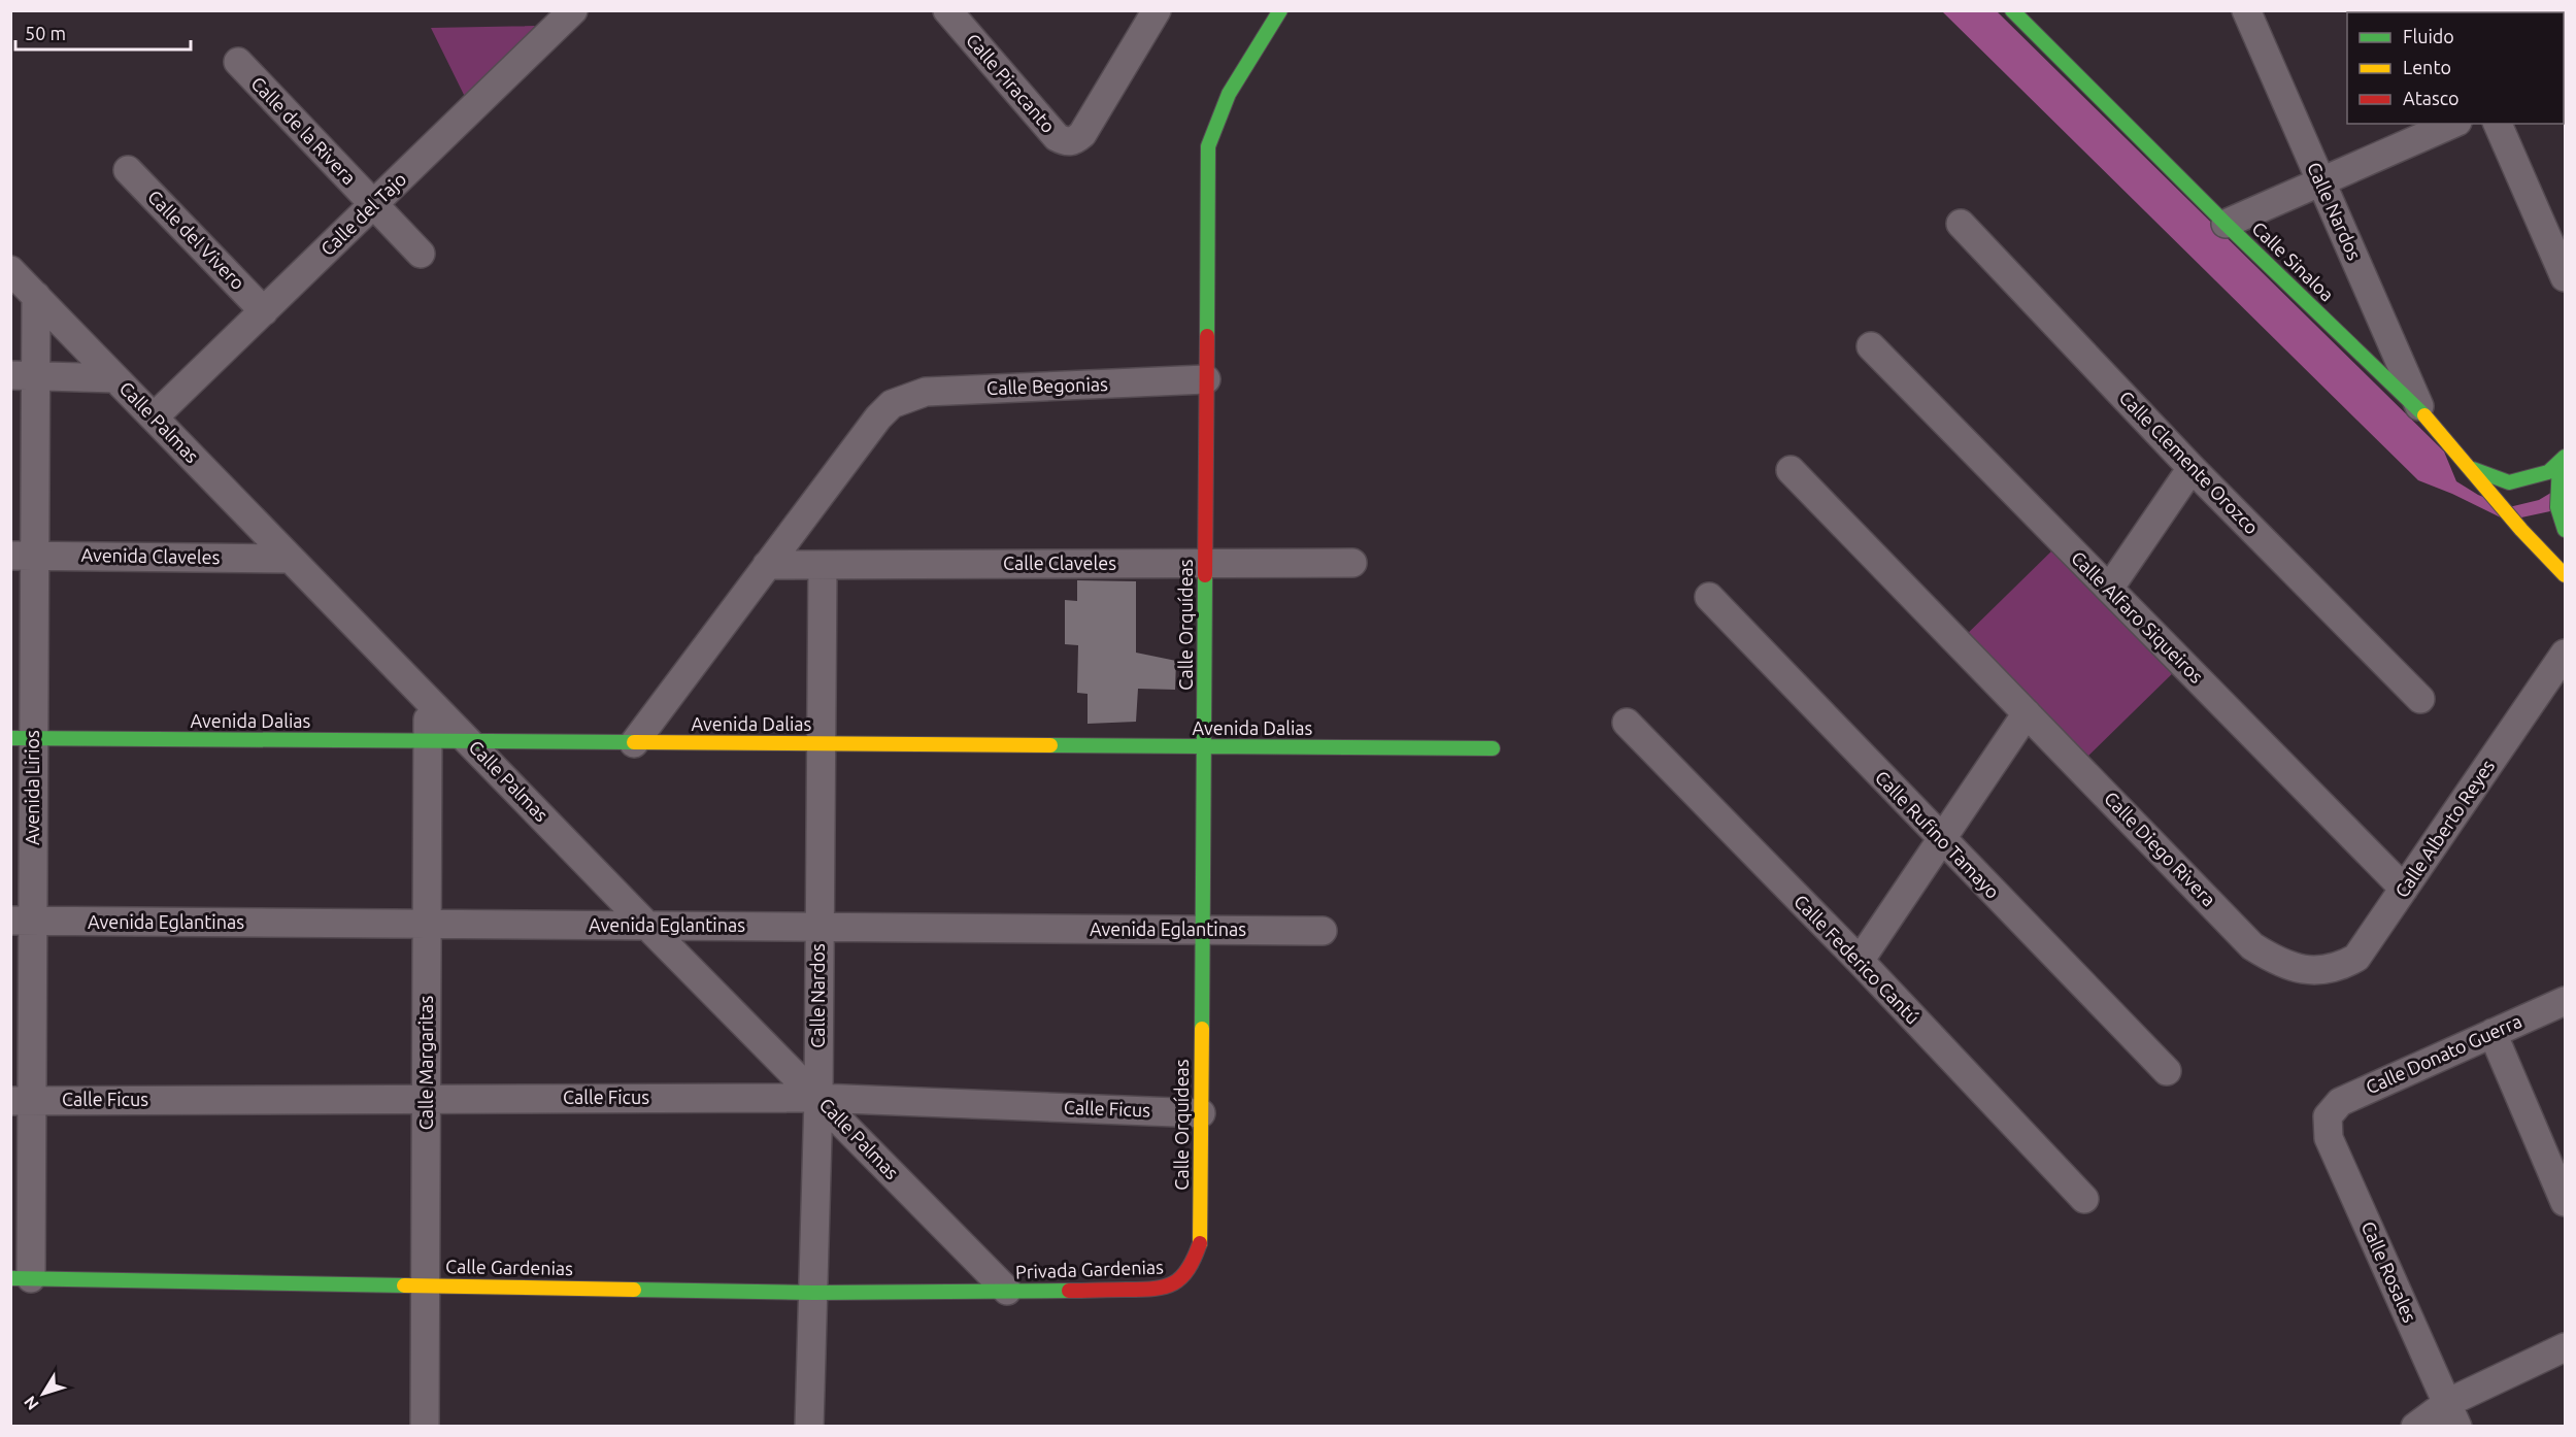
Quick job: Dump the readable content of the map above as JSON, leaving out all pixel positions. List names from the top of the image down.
{
  "streets": {
    "street": [
      "Calle Piracanto",
      "Calle de la Rivera",
      "Calle Nardos",
      "Calle del Tajo",
      "Calle del Vivero",
      "Calle Sinaloa",
      "Calle Begonias",
      "Calle Palmas",
      "Calle Clemente Orozco",
      "Avenida Claveles",
      "Calle Claveles",
      "Calle Alfaro Siqueiros",
      "Calle Orquídeas",
      "Avenida Dalias",
      "Avenida Lirios",
      "Calle Alberto Reyes",
      "Calle Rufino Tamayo",
      "Calle Diego Rivera",
      "Avenida Eglantinas",
      "Calle Federico Cantú",
      "Calle Donato Guerra",
      "Calle Margaritas",
      "Calle Ficus",
      "Calle Gardenias",
      "Privada Gardenias",
      "Calle Rosales"
    ]
  },
  "crossings": [
    ["Calle de la Rivera", "Calle del Tajo"],
    ["Calle Nardos", "Calle Sinaloa"],
    ["Calle Nardos", "Calle Palmas"],
    ["Calle Nardos", "Calle Claveles"],
    ["Calle Nardos", "Avenida Dalias"],
    ["Calle Nardos", "Avenida Eglantinas"],
    ["Calle Nardos", "Calle Ficus"],
    ["Calle Nardos", "Calle Gardenias"],
    ["Calle del Tajo", "Calle del Vivero"],
    ["Calle del Tajo", "Calle Palmas"],
    ["Calle Begonias", "Calle Claveles"],
    ["Calle Begonias", "Calle Orquídeas"],
    ["Calle Palmas", "Avenida Claveles"],
    ["Calle Palmas", "Avenida Dalias"],
    ["Calle Palmas", "Avenida Lirios"],
    ["Calle Palmas", "Avenida Eglantinas"],
    ["Calle Palmas", "Calle Margaritas"],
    ["Calle Palmas", "Calle Ficus"],
    ["Calle Palmas", "Calle Gardenias"],
    ["Calle Palmas", "Privada Gardenias"],
    ["Avenida Claveles", "Avenida Lirios"],
    ["Calle Claveles", "Calle Orquídeas"],
    ["Calle Alfaro Siqueiros", "Calle Alberto Reyes"],
    ["Calle Orquídeas", "Avenida Dalias"],
    ["Calle Orquídeas", "Avenida Eglantinas"],
    ["Calle Orquídeas", "Calle Ficus"],
    ["Calle Orquídeas", "Privada Gardenias"],
    ["Avenida Dalias", "Avenida Lirios"],
    ["Avenida Dalias", "Calle Margaritas"],
    ["Avenida Lirios", "Avenida Eglantinas"],
    ["Avenida Lirios", "Calle Ficus"],
    ["Avenida Lirios", "Calle Gardenias"],
    ["Calle Alberto Reyes", "Calle Diego Rivera"],
    ["Avenida Eglantinas", "Calle Margaritas"],
    ["Calle Donato Guerra", "Calle Rosales"],
    ["Calle Margaritas", "Calle Ficus"],
    ["Calle Margaritas", "Calle Gardenias"],
    ["Calle Gardenias", "Privada Gardenias"]
  ],
  "legend": ["Fluido", "Lento", "Atasco"],
  "scale_bar": "50 m",
  "north": "bottom left"
}
